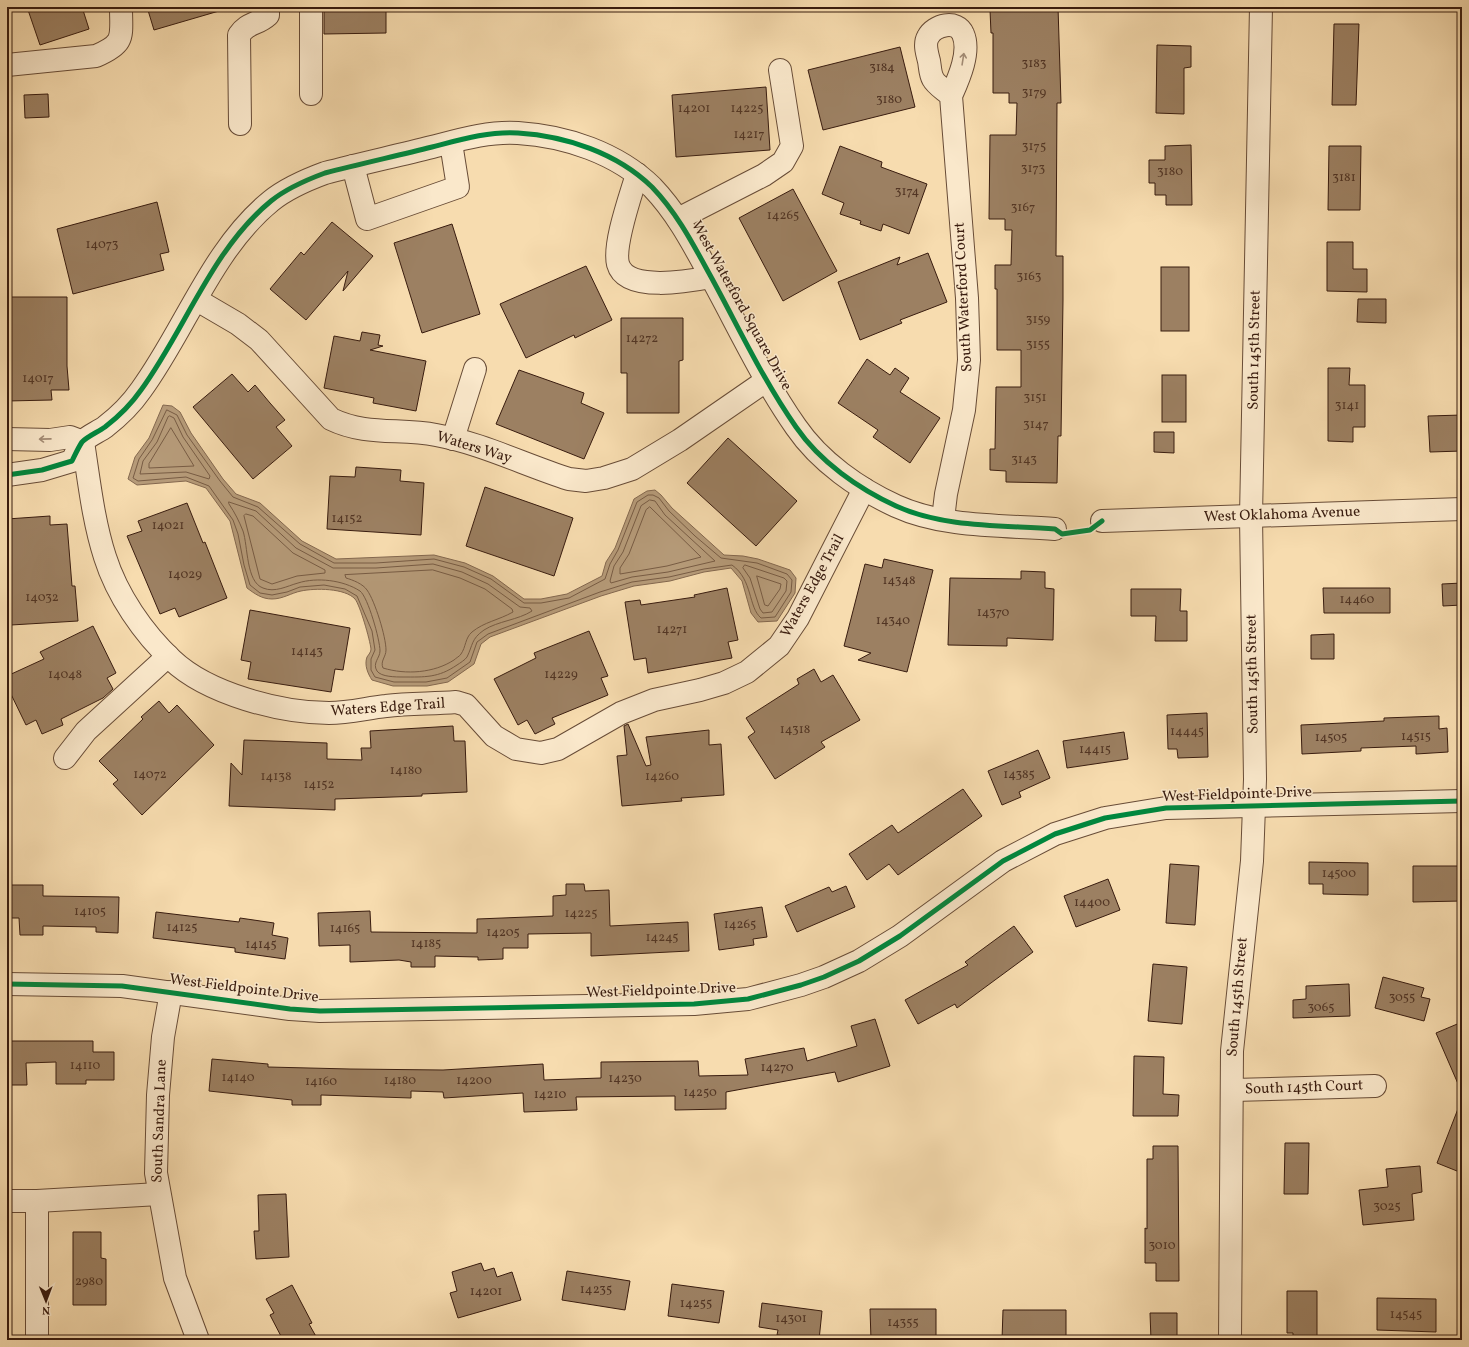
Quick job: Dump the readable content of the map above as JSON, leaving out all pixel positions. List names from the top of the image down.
{
  "streets": {
    "street": [
      "South Waterford Court",
      "West Waterford Square Drive",
      "South 145th Street",
      "Waters Way",
      "West Oklahoma Avenue",
      "Waters Edge Trail",
      "West Fieldpointe Drive",
      "South 145th Court",
      "South Sandra Lane"
    ]
  },
  "crossings": [
    ["South Waterford Court", "West Waterford Square Drive"],
    ["West Waterford Square Drive", "Waters Way"],
    ["West Waterford Square Drive", "Waters Edge Trail"],
    ["South 145th Street", "West Oklahoma Avenue"],
    ["South 145th Street", "West Fieldpointe Drive"],
    ["South 145th Street", "South 145th Court"],
    ["West Fieldpointe Drive", "South Sandra Lane"]
  ],
  "house_numbers": [
    "3183",
    "3184",
    "3179",
    "3180",
    "14201",
    "14225",
    "14217",
    "3175",
    "3173",
    "3180",
    "3181",
    "3174",
    "3167",
    "14265",
    "14073",
    "3163",
    "3159",
    "14272",
    "3155",
    "14017",
    "3151",
    "3141",
    "3147",
    "3143",
    "14152",
    "14021",
    "14029",
    "14348",
    "14032",
    "14460",
    "14370",
    "14340",
    "14271",
    "14143",
    "14048",
    "14229",
    "14318",
    "14445",
    "14515",
    "14505",
    "14415",
    "14180",
    "14072",
    "14385",
    "14138",
    "14260",
    "14152",
    "14500",
    "14400",
    "14105",
    "14225",
    "14265",
    "14125",
    "14165",
    "14205",
    "14245",
    "14185",
    "14145",
    "3055",
    "3065",
    "14110",
    "14270",
    "14140",
    "14230",
    "14180",
    "14200",
    "14160",
    "14250",
    "14210",
    "3025",
    "3010",
    "2980",
    "14235",
    "14201",
    "14255",
    "14545",
    "14301",
    "14355"
  ],
  "north": "bottom"
}
